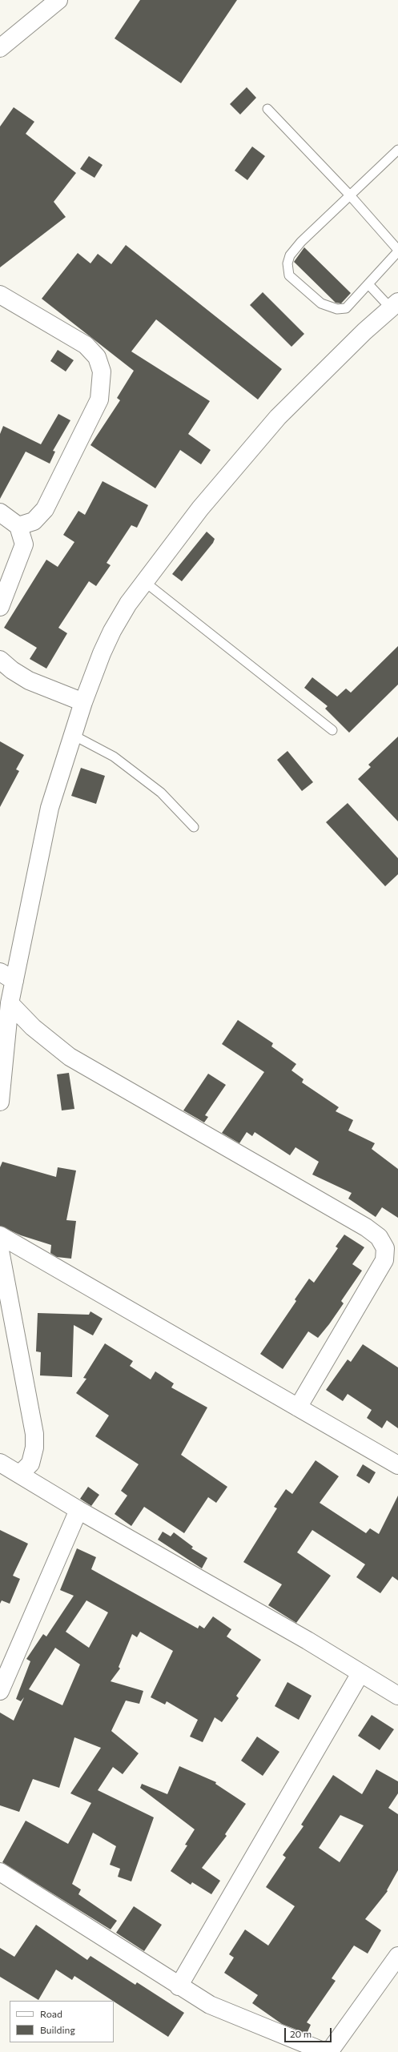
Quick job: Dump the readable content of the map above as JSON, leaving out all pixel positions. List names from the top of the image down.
{
  "legend": ["Road", "Building"],
  "scale_bar": "20 m"
}
